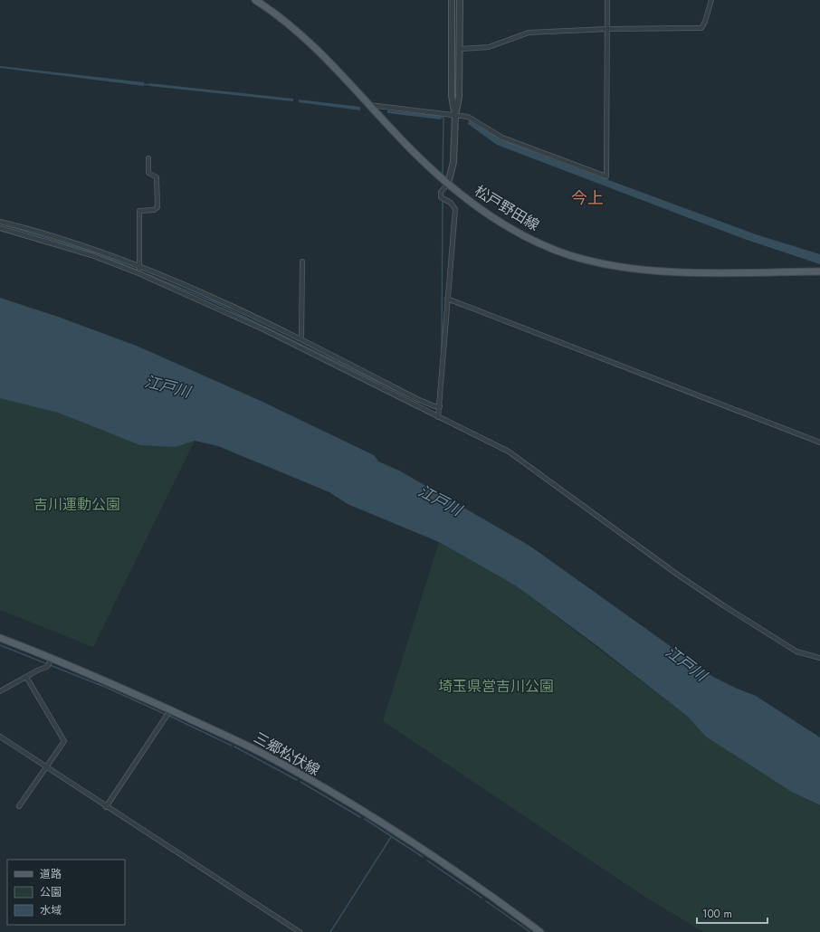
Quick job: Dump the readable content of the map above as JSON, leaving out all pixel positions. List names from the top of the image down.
{
  "streets": {
    "main road": ["松戸野田線", "三郷松伏線"]
  },
  "districts": ["今上"],
  "water": ["江戸川"],
  "parks": ["吉川運動公園", "埼玉県営吉川公園"],
  "legend": ["道路", "公園", "水域"],
  "scale_bar": "100 m"
}
